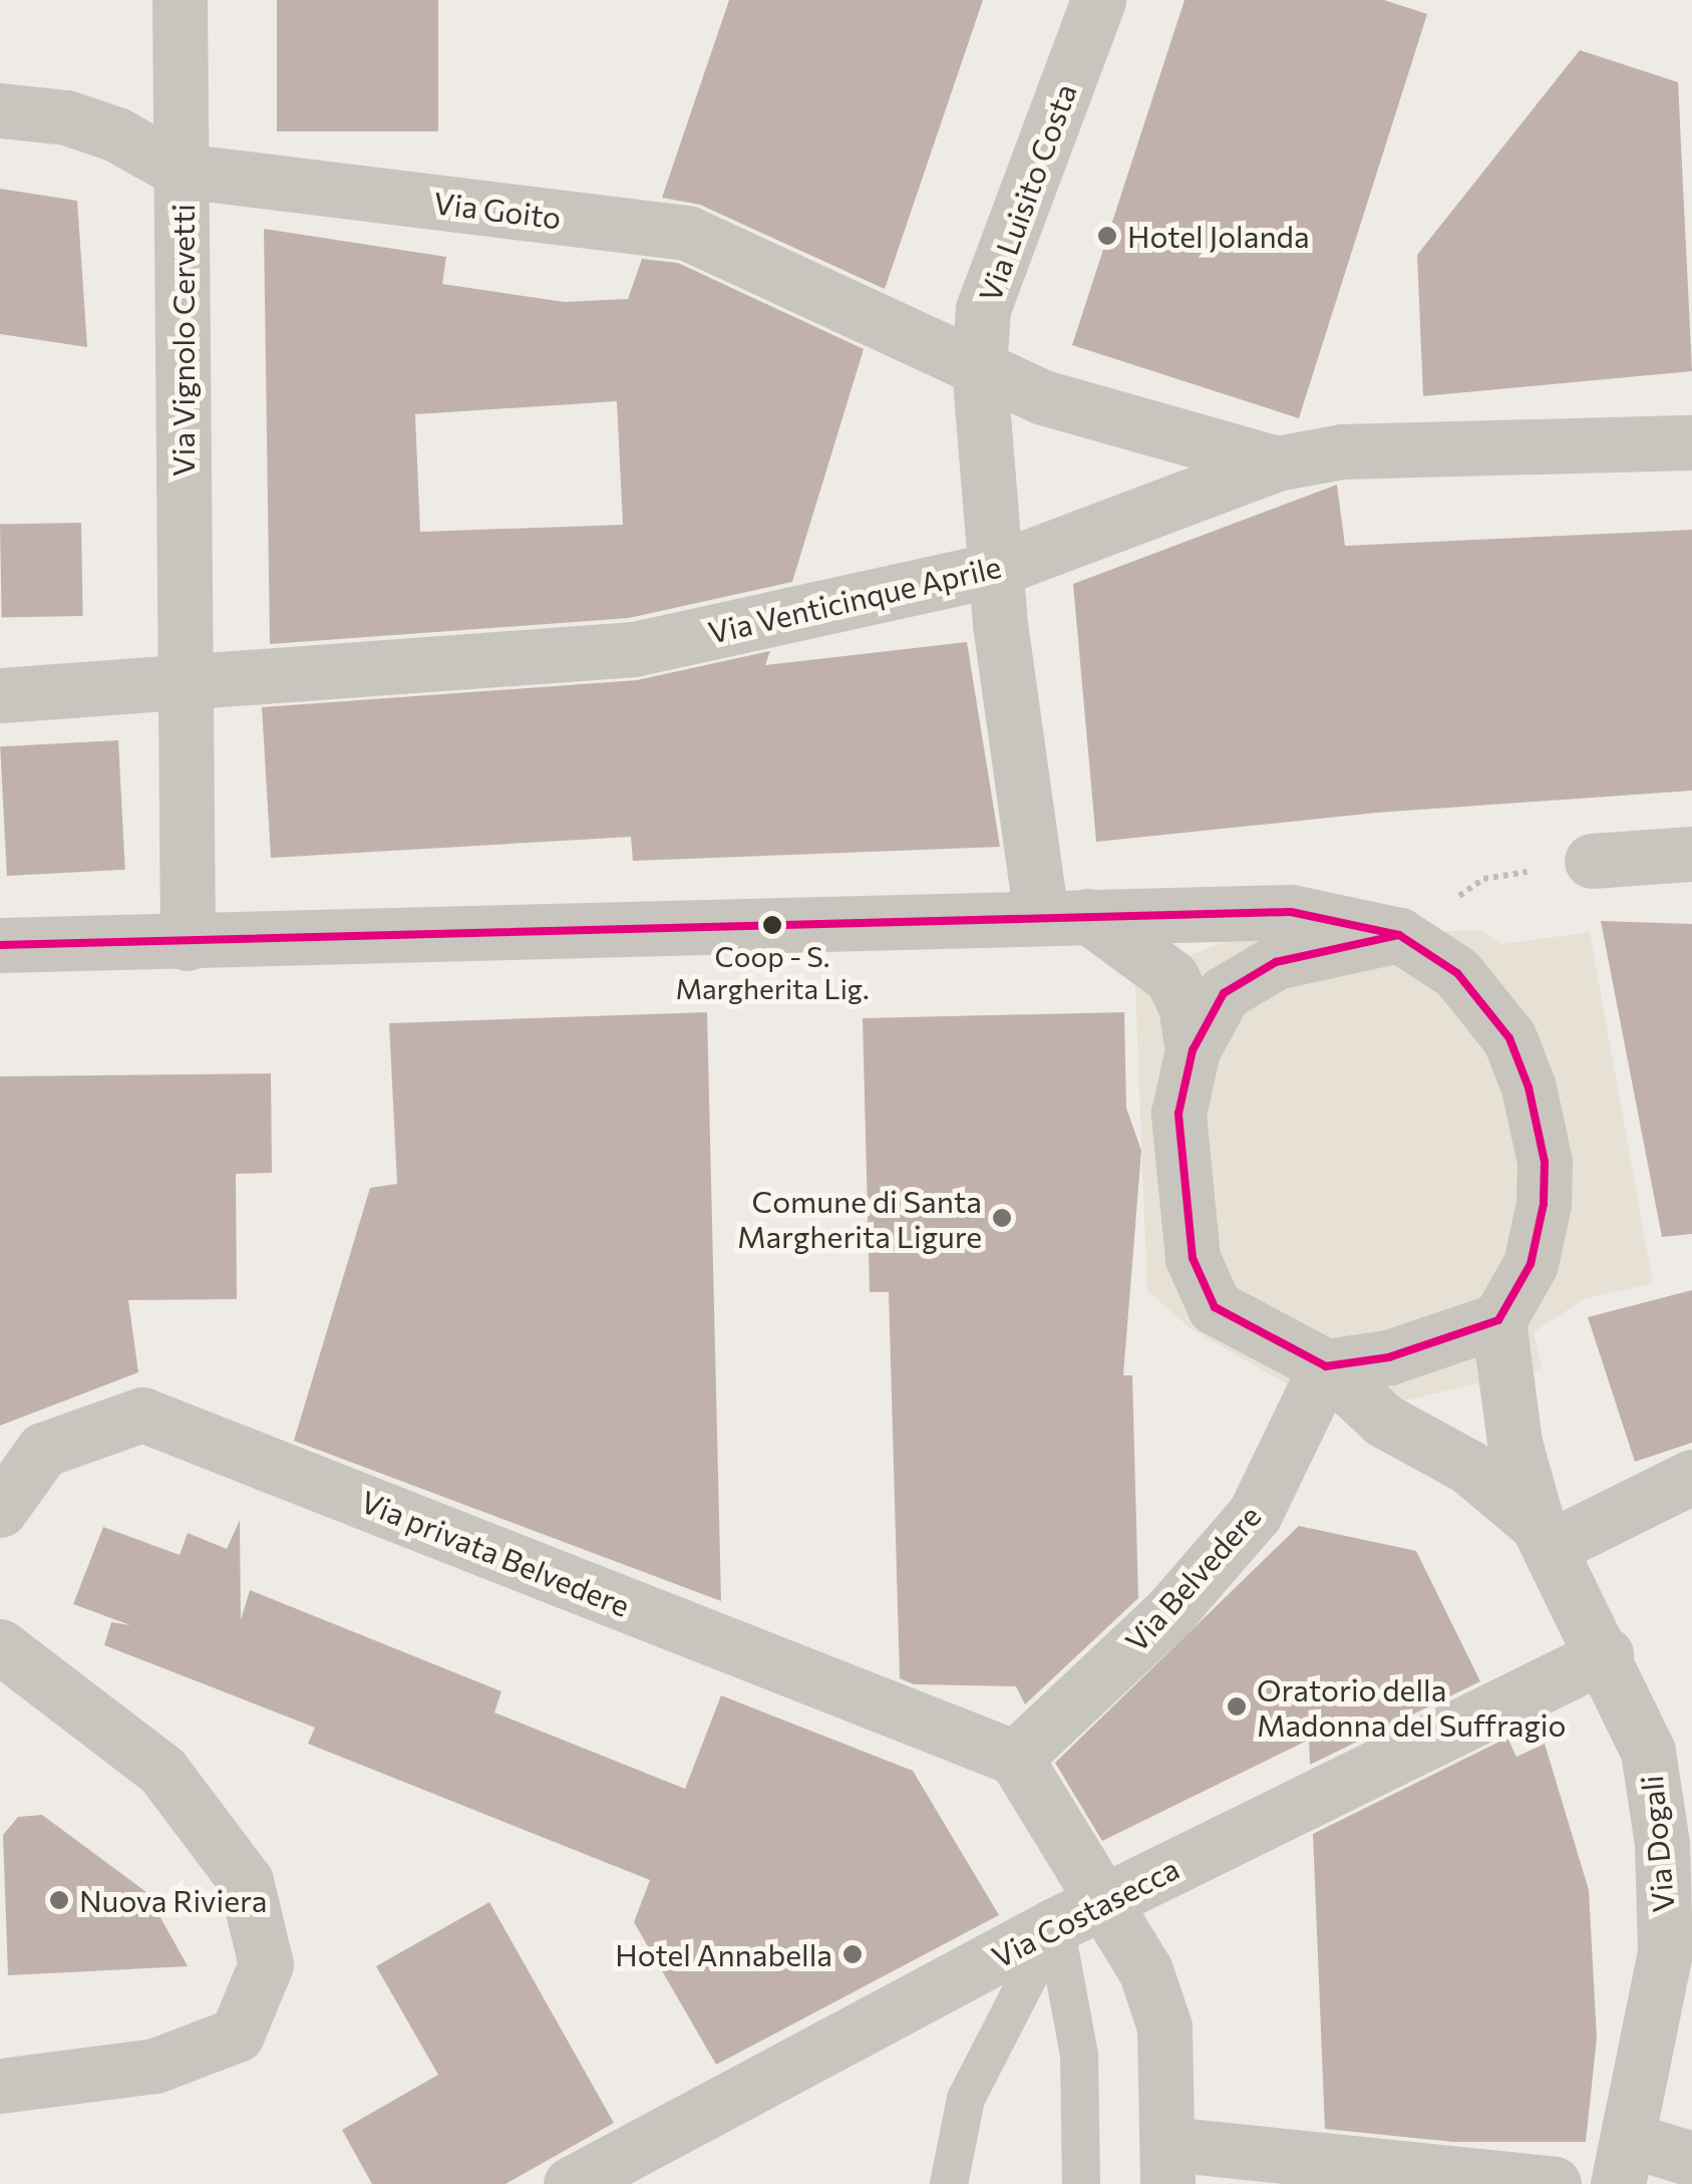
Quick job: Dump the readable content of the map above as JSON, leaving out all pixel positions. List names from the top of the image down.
{
  "streets": {
    "street": [
      "Via Luisito Costa",
      "Via Goito",
      "Via Vignolo Cervetti",
      "Via Venticinque Aprile",
      "Via privata Belvedere",
      "Via Belvedere",
      "Via Dogali",
      "Via Costasecca"
    ]
  },
  "crossings": [
    ["Via Luisito Costa", "Via Goito"],
    ["Via Luisito Costa", "Via Venticinque Aprile"],
    ["Via Goito", "Via Vignolo Cervetti"],
    ["Via Goito", "Via Venticinque Aprile"],
    ["Via Vignolo Cervetti", "Via Venticinque Aprile"],
    ["Via privata Belvedere", "Via Belvedere"],
    ["Via Belvedere", "Via Dogali"],
    ["Via Dogali", "Via Costasecca"]
  ],
  "places": [
    "Hotel Jolanda",
    "Coop - S. Margherita Lig.",
    "Comune di Santa Margherita Ligure",
    "Oratorio della Madonna del Suffragio",
    "Nuova Riviera",
    "Hotel Annabella"
  ]
}
